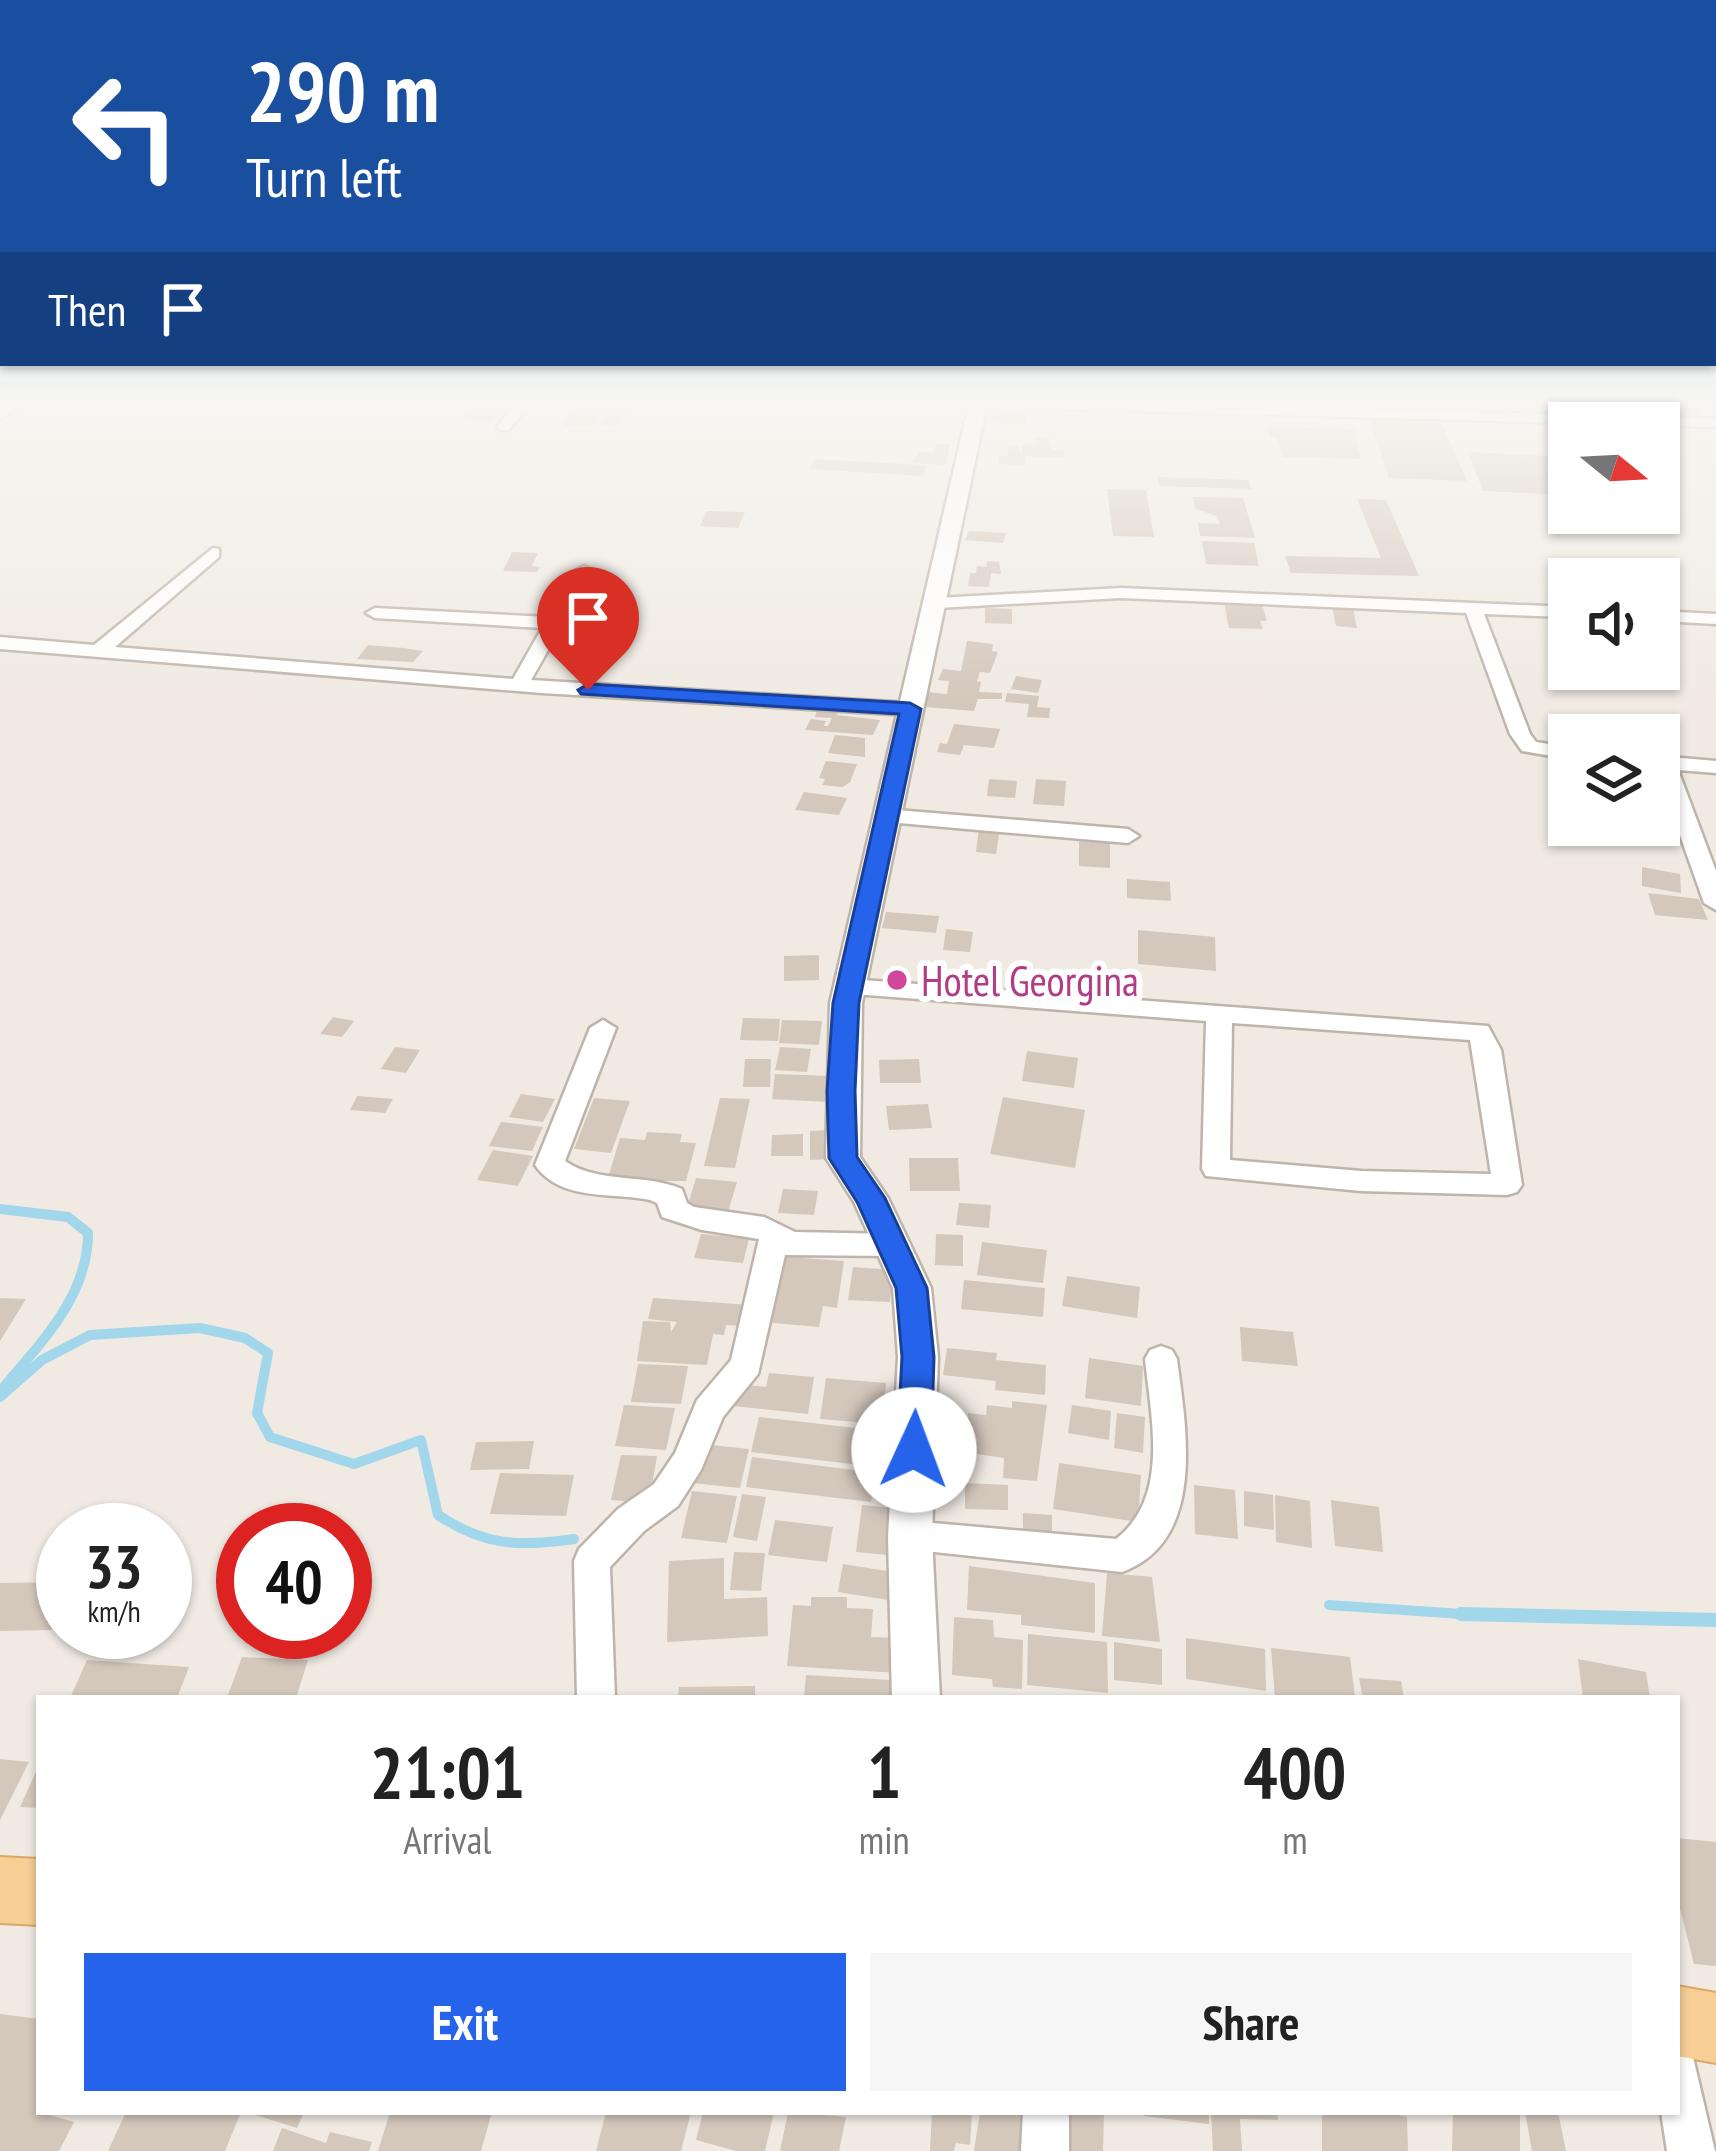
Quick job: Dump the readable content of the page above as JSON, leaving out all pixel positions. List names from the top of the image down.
{
  "places": ["Hotel Georgina"],
  "north": "right",
  "page": {
    "turn": ["290 m", "Turn left"],
    "then": "Then",
    "speed": "33 km/h",
    "limit": "40",
    "eta": [
      "21:01",
      "Arrival",
      "1",
      "min",
      "400",
      "m"
    ],
    "buttons": ["Exit", "Share"]
  }
}
